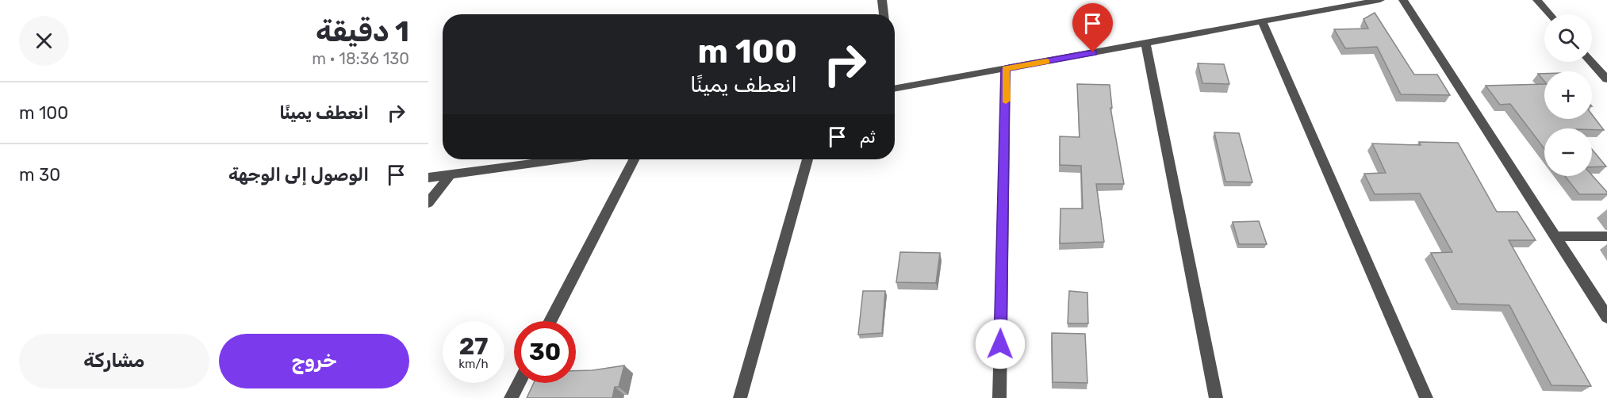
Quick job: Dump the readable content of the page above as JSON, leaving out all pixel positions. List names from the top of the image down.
{
  "page": {
    "heading": ["1 دقيقة", "130 m · 18:36"],
    "map_buttons": ["+", "−"],
    "turn": ["100 m", "انعطف يمينًا"],
    "list": [
      {
        "name": "انعطف يمينًا",
        "value": "100 m"
      },
      {
        "name": "الوصول إلى الوجهة",
        "value": "30 m"
      }
    ],
    "then": "ثم",
    "speed": "27 km/h",
    "limit": "30",
    "buttons": ["خروج", "مشاركة"]
  }
}
